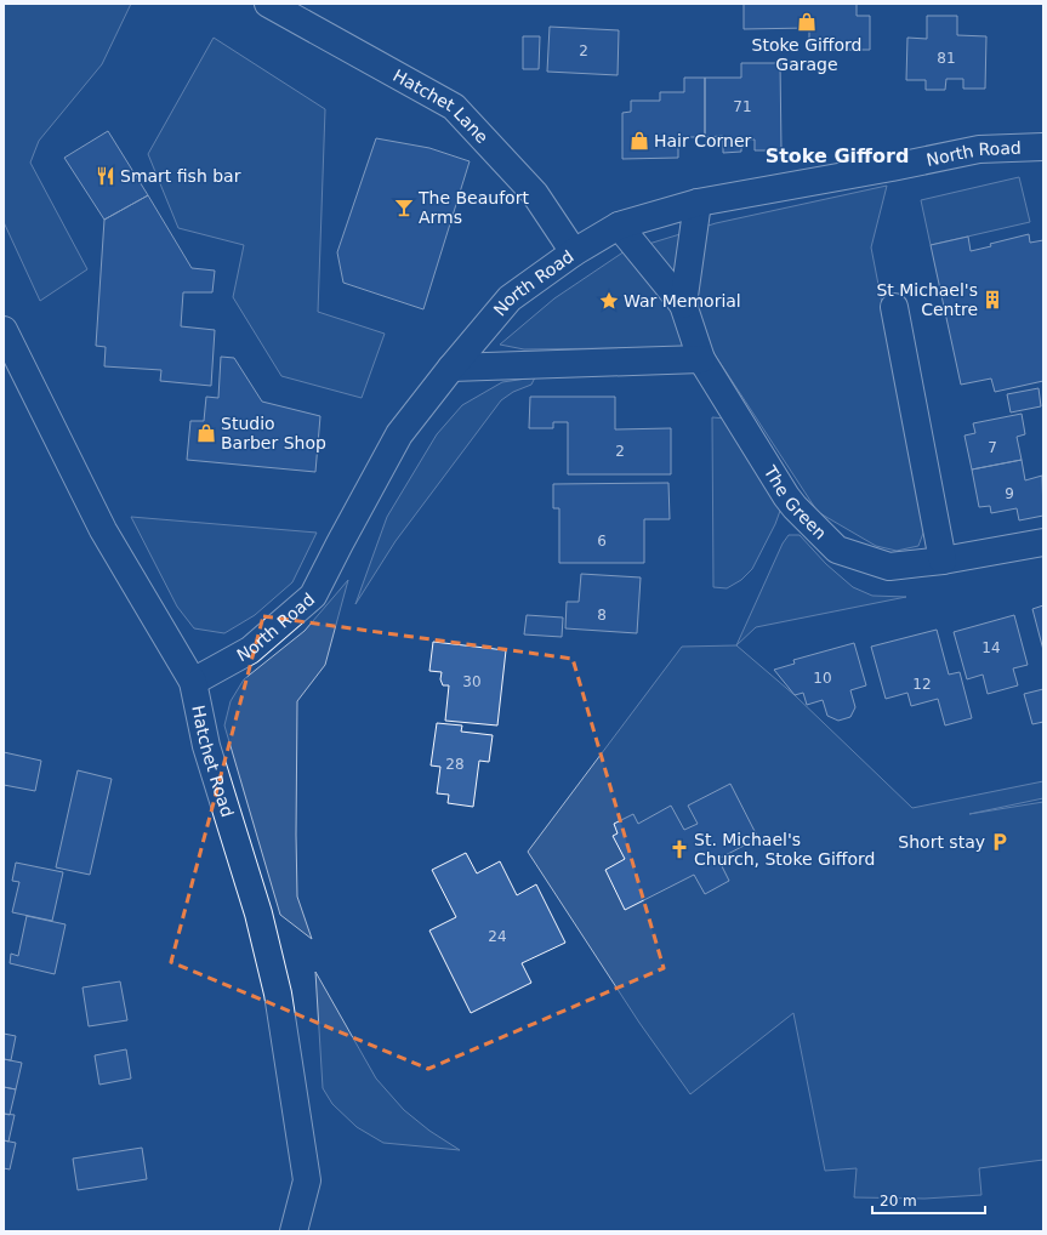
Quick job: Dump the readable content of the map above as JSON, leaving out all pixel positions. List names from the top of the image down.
{
  "streets": {
    "street": [
      "Hatchet Lane",
      "North Road",
      "The Green",
      "Hatchet Road"
    ]
  },
  "crossings": [
    ["Hatchet Lane", "North Road"],
    ["North Road", "The Green"],
    ["North Road", "Hatchet Road"]
  ],
  "districts": ["Stoke Gifford"],
  "places": {
    "shop": ["Stoke Gifford Garage", "Hair Corner", "Studio Barber Shop"],
    "restaurant": ["Smart fish bar"],
    "bar": ["The Beaufort Arms"],
    "building": ["St Michael's Centre"],
    "place": ["War Memorial"],
    "parking": ["Short stay"],
    "church": ["St. Michael's Church, Stoke Gifford"]
  },
  "house_numbers": [
    "2",
    "81",
    "71",
    "7",
    "2",
    "9",
    "6",
    "8",
    "14",
    "10",
    "30",
    "12",
    "28",
    "24"
  ],
  "scale_bar": "20 m"
}
